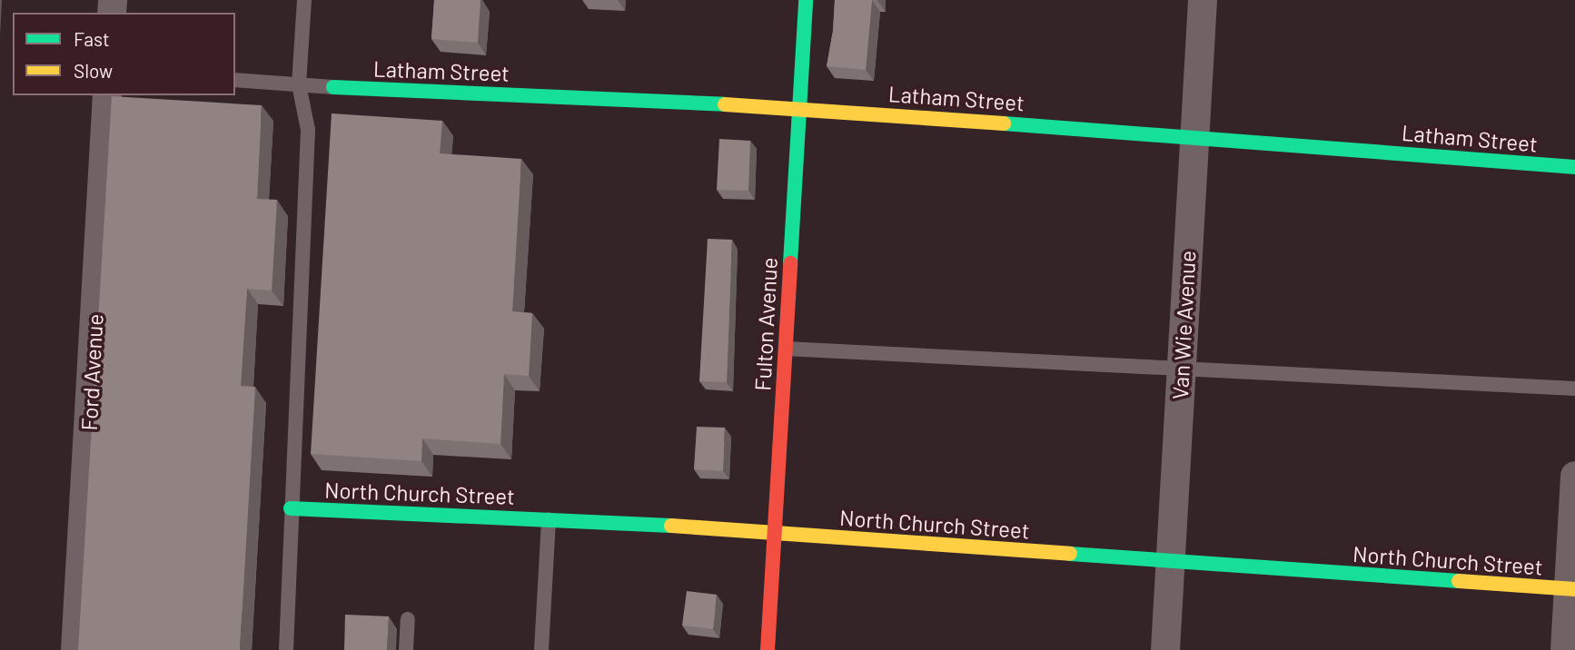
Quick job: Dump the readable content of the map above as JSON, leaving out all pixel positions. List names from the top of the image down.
{
  "streets": {
    "street": [
      "Latham Street",
      "Fulton Avenue",
      "Van Wie Avenue",
      "Ford Avenue",
      "North Church Street"
    ]
  },
  "crossings": [
    ["Latham Street", "Fulton Avenue"],
    ["Latham Street", "Van Wie Avenue"],
    ["Fulton Avenue", "North Church Street"],
    ["Van Wie Avenue", "North Church Street"]
  ],
  "legend": ["Fast", "Slow"]
}
